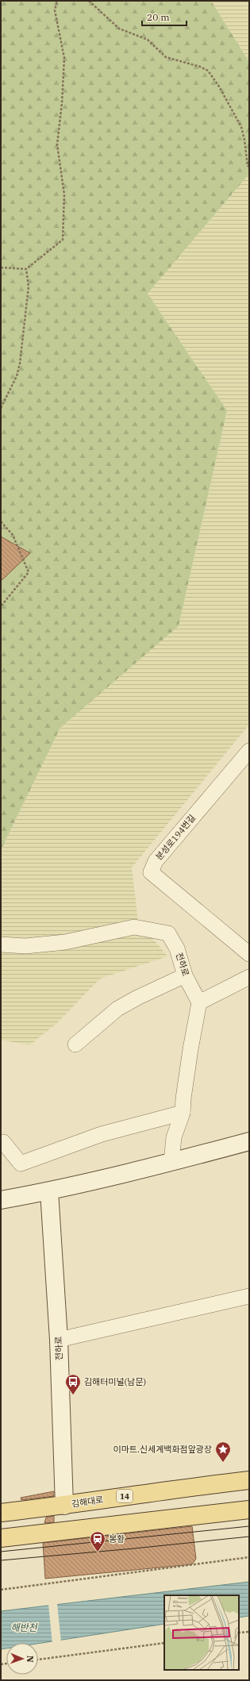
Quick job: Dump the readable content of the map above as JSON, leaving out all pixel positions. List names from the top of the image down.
{
  "streets": {
    "main road": ["14", "김해대로"],
    "street": ["분성로194번길", "전하로"]
  },
  "crossings": [
    ["전하로", "김해대로"]
  ],
  "water": ["해반천"],
  "places": {
    "bus stop": ["김해터미널(남문)"],
    "place": ["이마트.신세계백화점앞광장"],
    "station": ["봉황"]
  },
  "scale_bar": "20 m",
  "north": "right"
}
